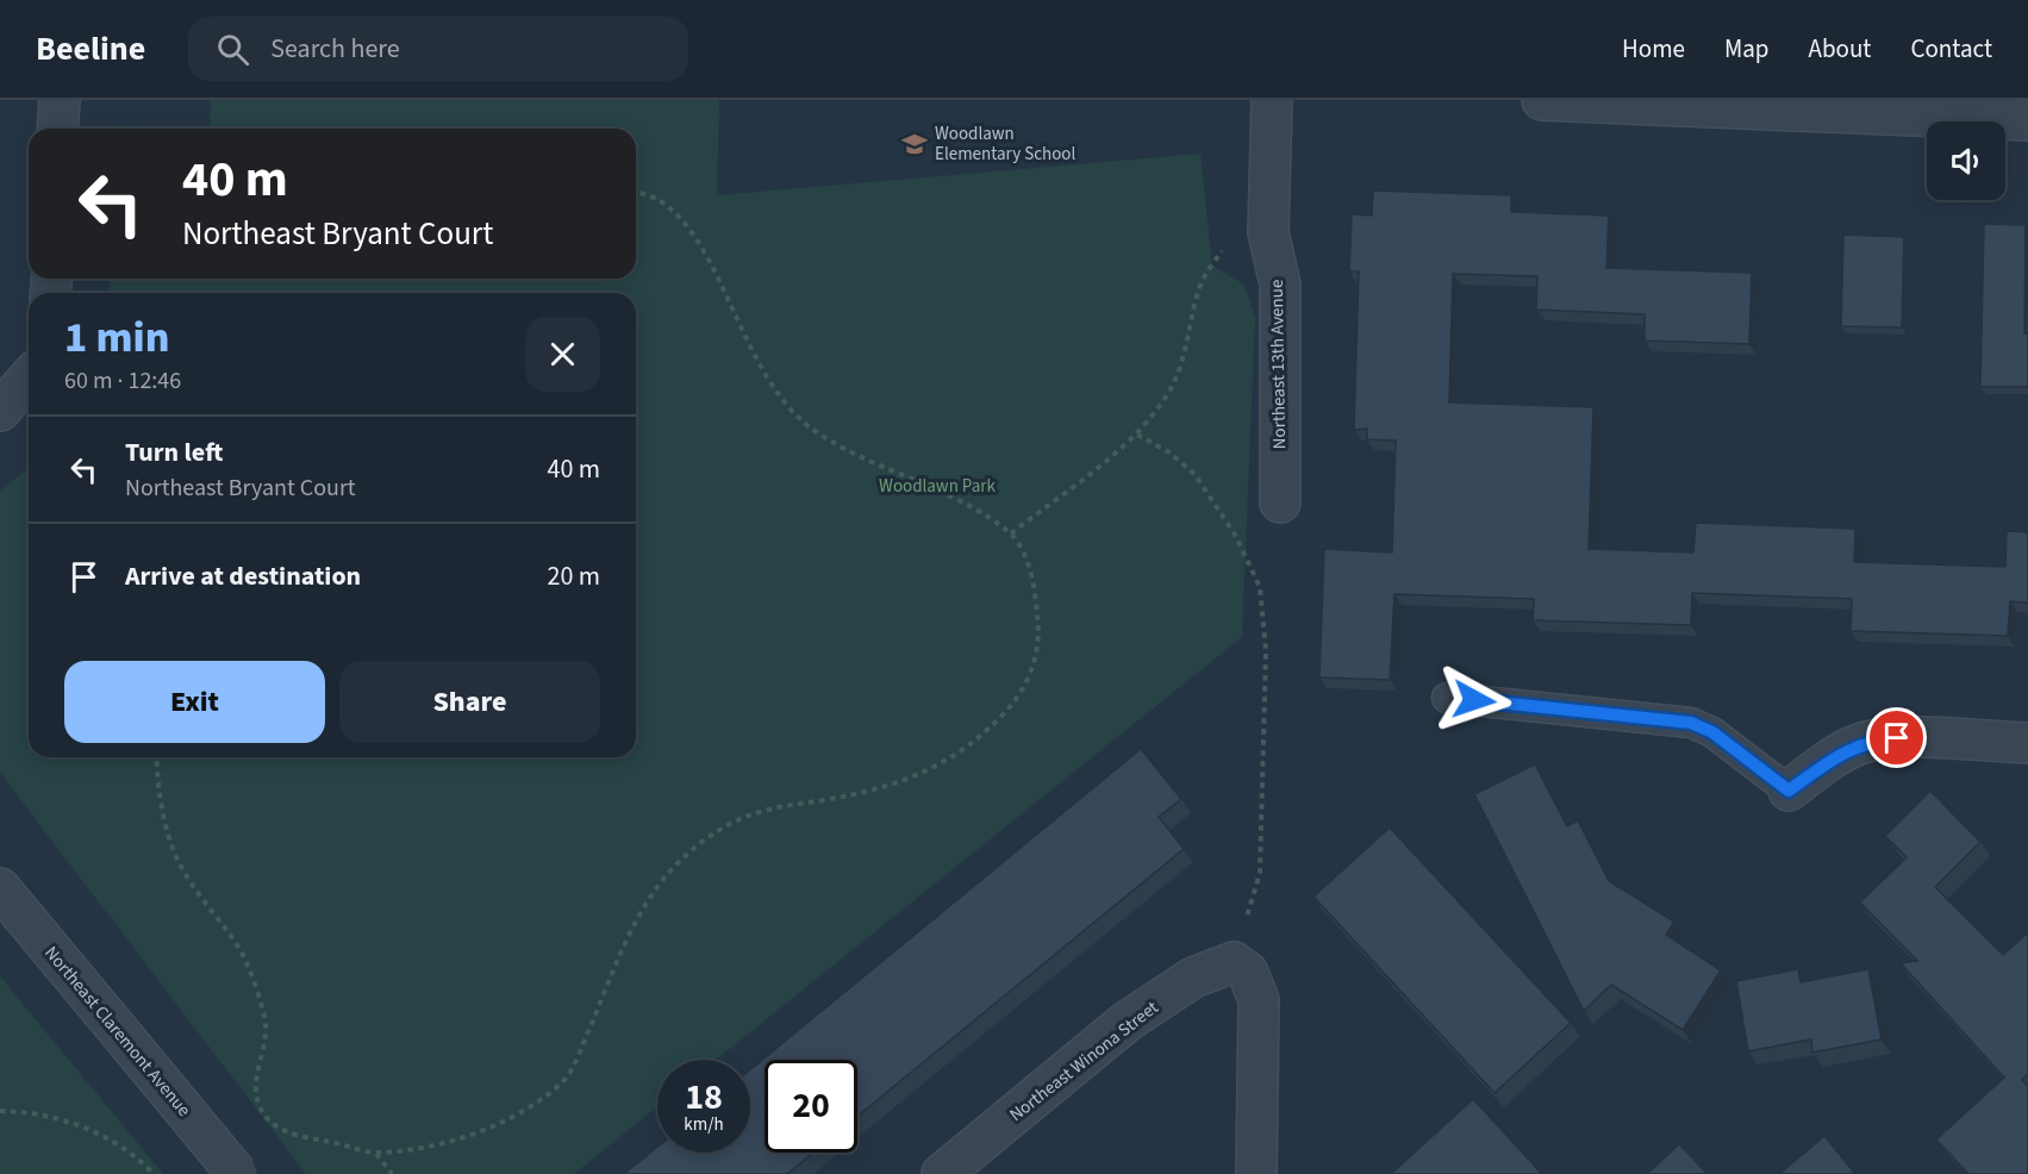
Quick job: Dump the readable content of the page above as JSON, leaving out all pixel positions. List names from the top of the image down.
{
  "streets": {
    "street": ["Northeast 13th Avenue", "Northeast Claremont Avenue", "Northeast Winona Street"]
  },
  "parks": ["Woodlawn Park"],
  "places": {
    "school or university": ["Woodlawn Elementary School"]
  },
  "page": {
    "header": "Beeline",
    "search": "Search here",
    "nav": [
      "Home",
      "Map",
      "About",
      "Contact"
    ],
    "turn": ["40 m", "Northeast Bryant Court"],
    "heading": ["1 min", "60 m · 12:46"],
    "list": [
      {
        "name": "Turn left",
        "note": "Northeast Bryant Court",
        "value": "40 m"
      },
      {
        "name": "Arrive at destination",
        "value": "20 m"
      }
    ],
    "buttons": ["Exit", "Share"],
    "speed": "18 km/h",
    "limit": "20"
  }
}
